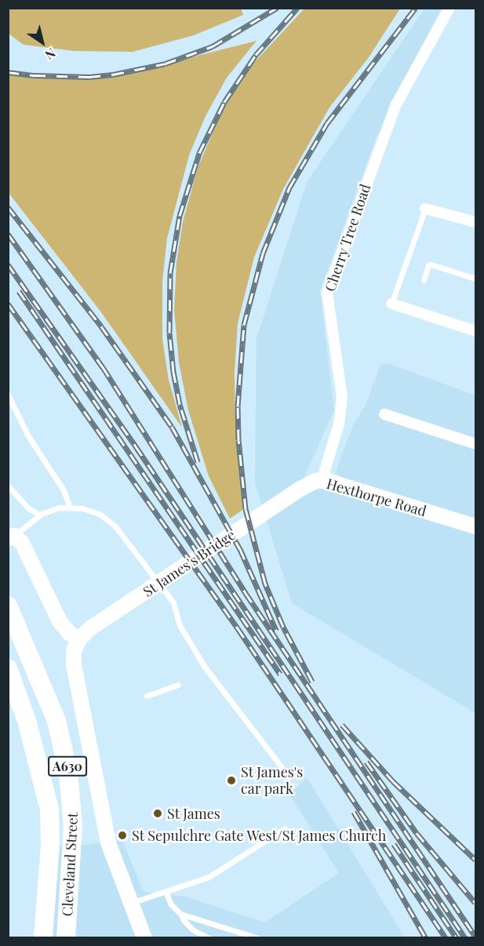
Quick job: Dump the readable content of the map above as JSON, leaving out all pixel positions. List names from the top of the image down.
{
  "streets": {
    "highway": ["A630", "Cleveland Street"],
    "street": ["Cherry Tree Road", "Hexthorpe Road", "St James's Bridge"]
  },
  "crossings": [
    ["Cherry Tree Road", "Hexthorpe Road"],
    ["Hexthorpe Road", "St James's Bridge"]
  ],
  "places": ["St James's car park", "St James", "St Sepulchre Gate West/St James Church"],
  "north": "bottom right"
}
